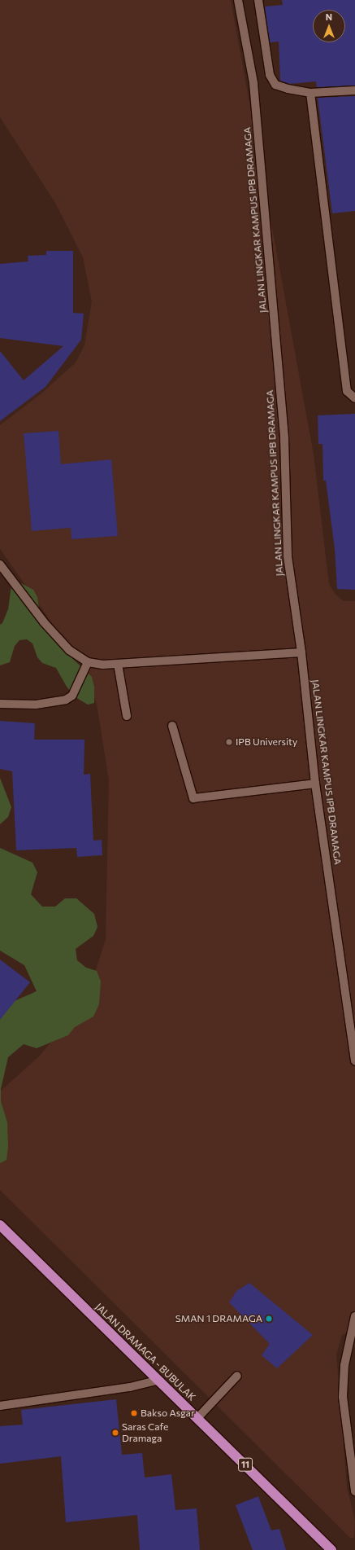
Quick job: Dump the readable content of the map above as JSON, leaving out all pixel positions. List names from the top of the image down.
{
  "streets": {
    "highway": ["JALAN DRAMAGA - BUBULAK", "11"],
    "street": ["JALAN LINGKAR KAMPUS IPB DRAMAGA"]
  },
  "places": [
    "IPB University",
    "SMAN 1 DRAMAGA",
    "Bakso Asgar",
    "Saras Cafe Dramaga"
  ],
  "north": "top"
}
